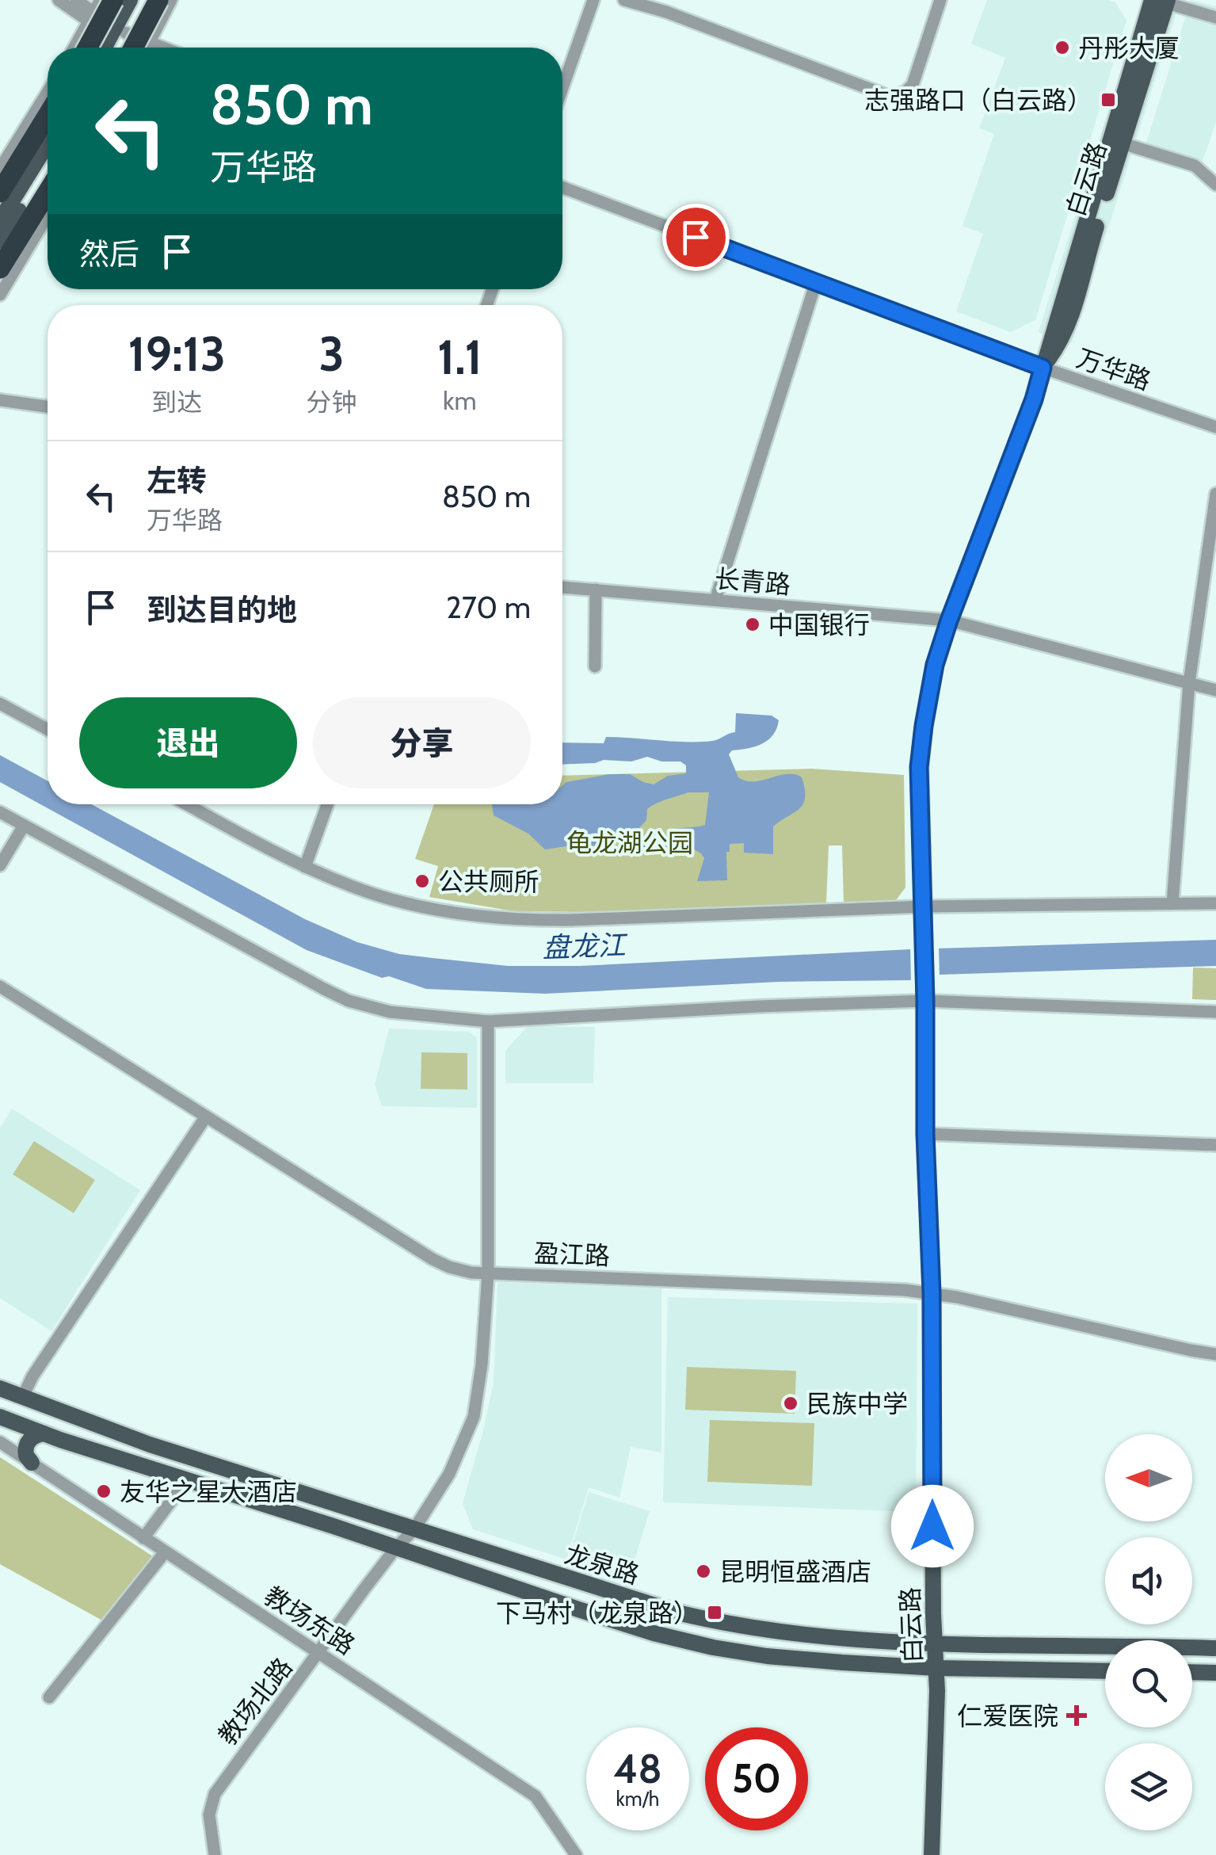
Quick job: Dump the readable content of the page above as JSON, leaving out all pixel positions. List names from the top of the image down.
{
  "streets": {
    "main road": ["白云路", "龙泉路"],
    "street": [
      "万华路",
      "长青路",
      "盈江路",
      "教场东路",
      "教场北路"
    ]
  },
  "crossings": [
    ["白云路", "万华路"],
    ["白云路", "长青路"],
    ["白云路", "盈江路"],
    ["白云路", "龙泉路"],
    ["盈江路", "教场北路"],
    ["龙泉路", "教场北路"],
    ["教场东路", "教场北路"]
  ],
  "water": ["盘龙江"],
  "parks": ["龟龙湖公园"],
  "places": {
    "other": [
      "丹彤大厦",
      "中国银行",
      "公共厕所",
      "民族中学",
      "友华之星大酒店",
      "昆明恒盛酒店"
    ],
    "transit": ["志强路口（白云路）", "下马村（龙泉路）"],
    "health": ["仁爱医院"]
  },
  "north": "left",
  "page": {
    "turn": ["850 m", "万华路"],
    "then": "然后",
    "eta": [
      "19:13",
      "到达",
      "3",
      "分钟",
      "1.1",
      "km"
    ],
    "list": [
      {
        "name": "左转",
        "note": "万华路",
        "value": "850 m"
      },
      {
        "name": "到达目的地",
        "value": "270 m"
      }
    ],
    "buttons": ["退出", "分享"],
    "speed": "48 km/h",
    "limit": "50"
  }
}
